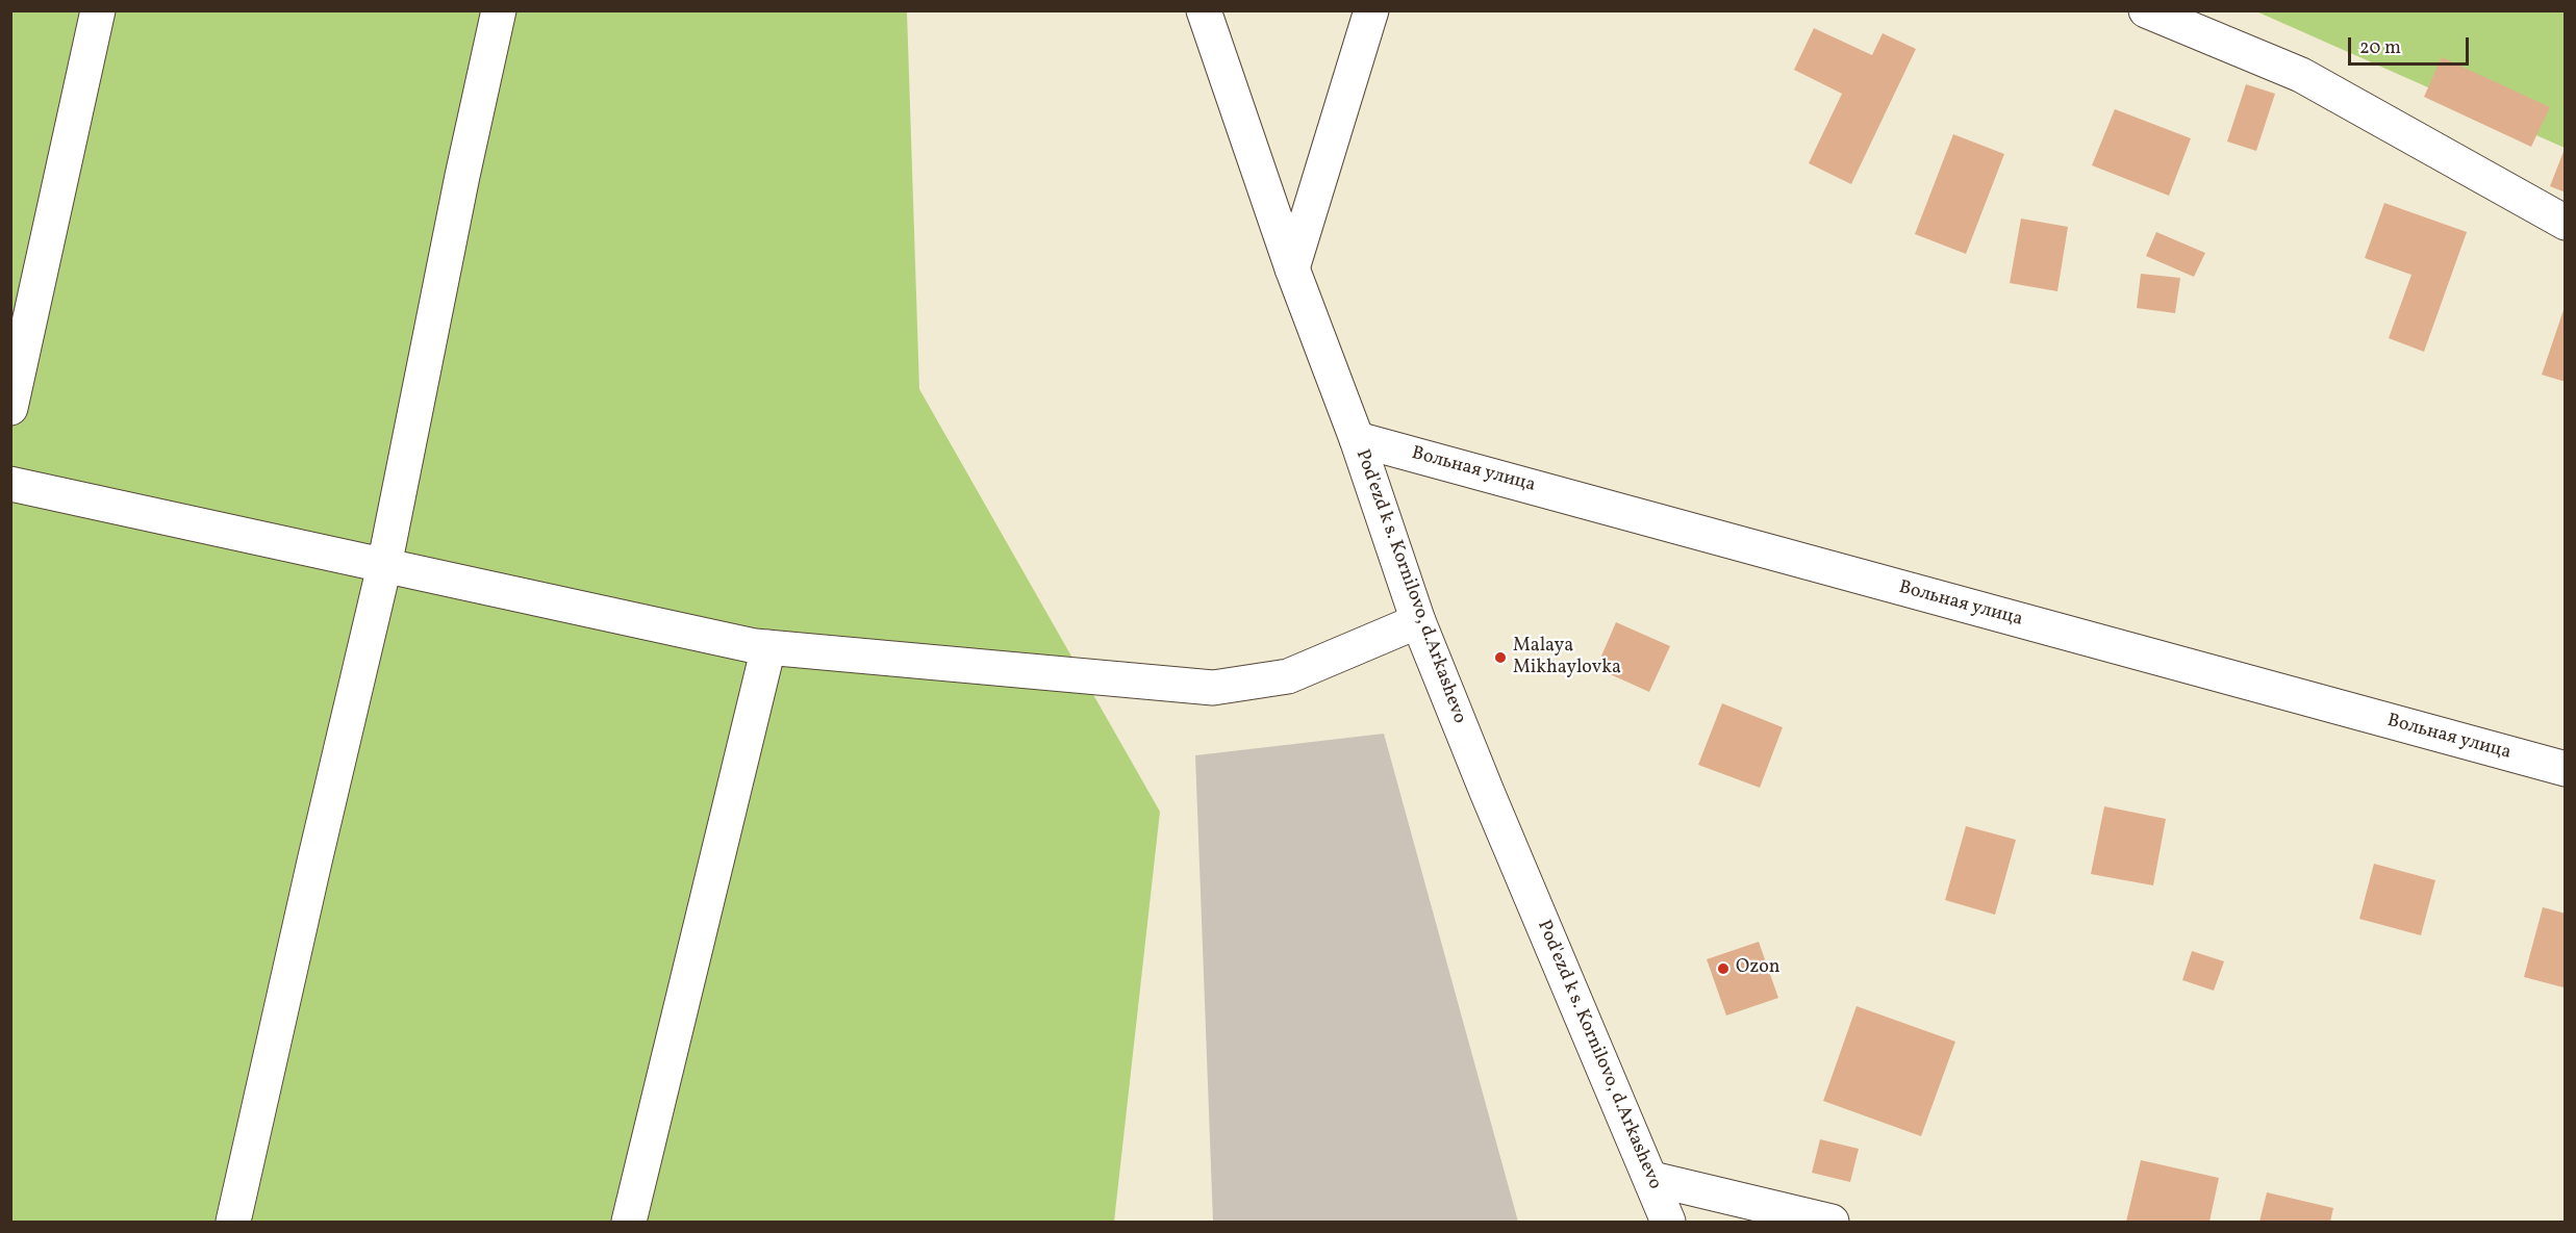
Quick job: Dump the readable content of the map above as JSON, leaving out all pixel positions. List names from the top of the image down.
{
  "streets": {
    "street": ["Вольная улица", "Pod'ezd k s. Kornilovo, d.Arkashevo"]
  },
  "crossings": [
    ["Вольная улица", "Pod'ezd k s. Kornilovo, d.Arkashevo"]
  ],
  "places": ["Malaya Mikhaylovka", "Ozon"],
  "scale_bar": "20 m"
}
